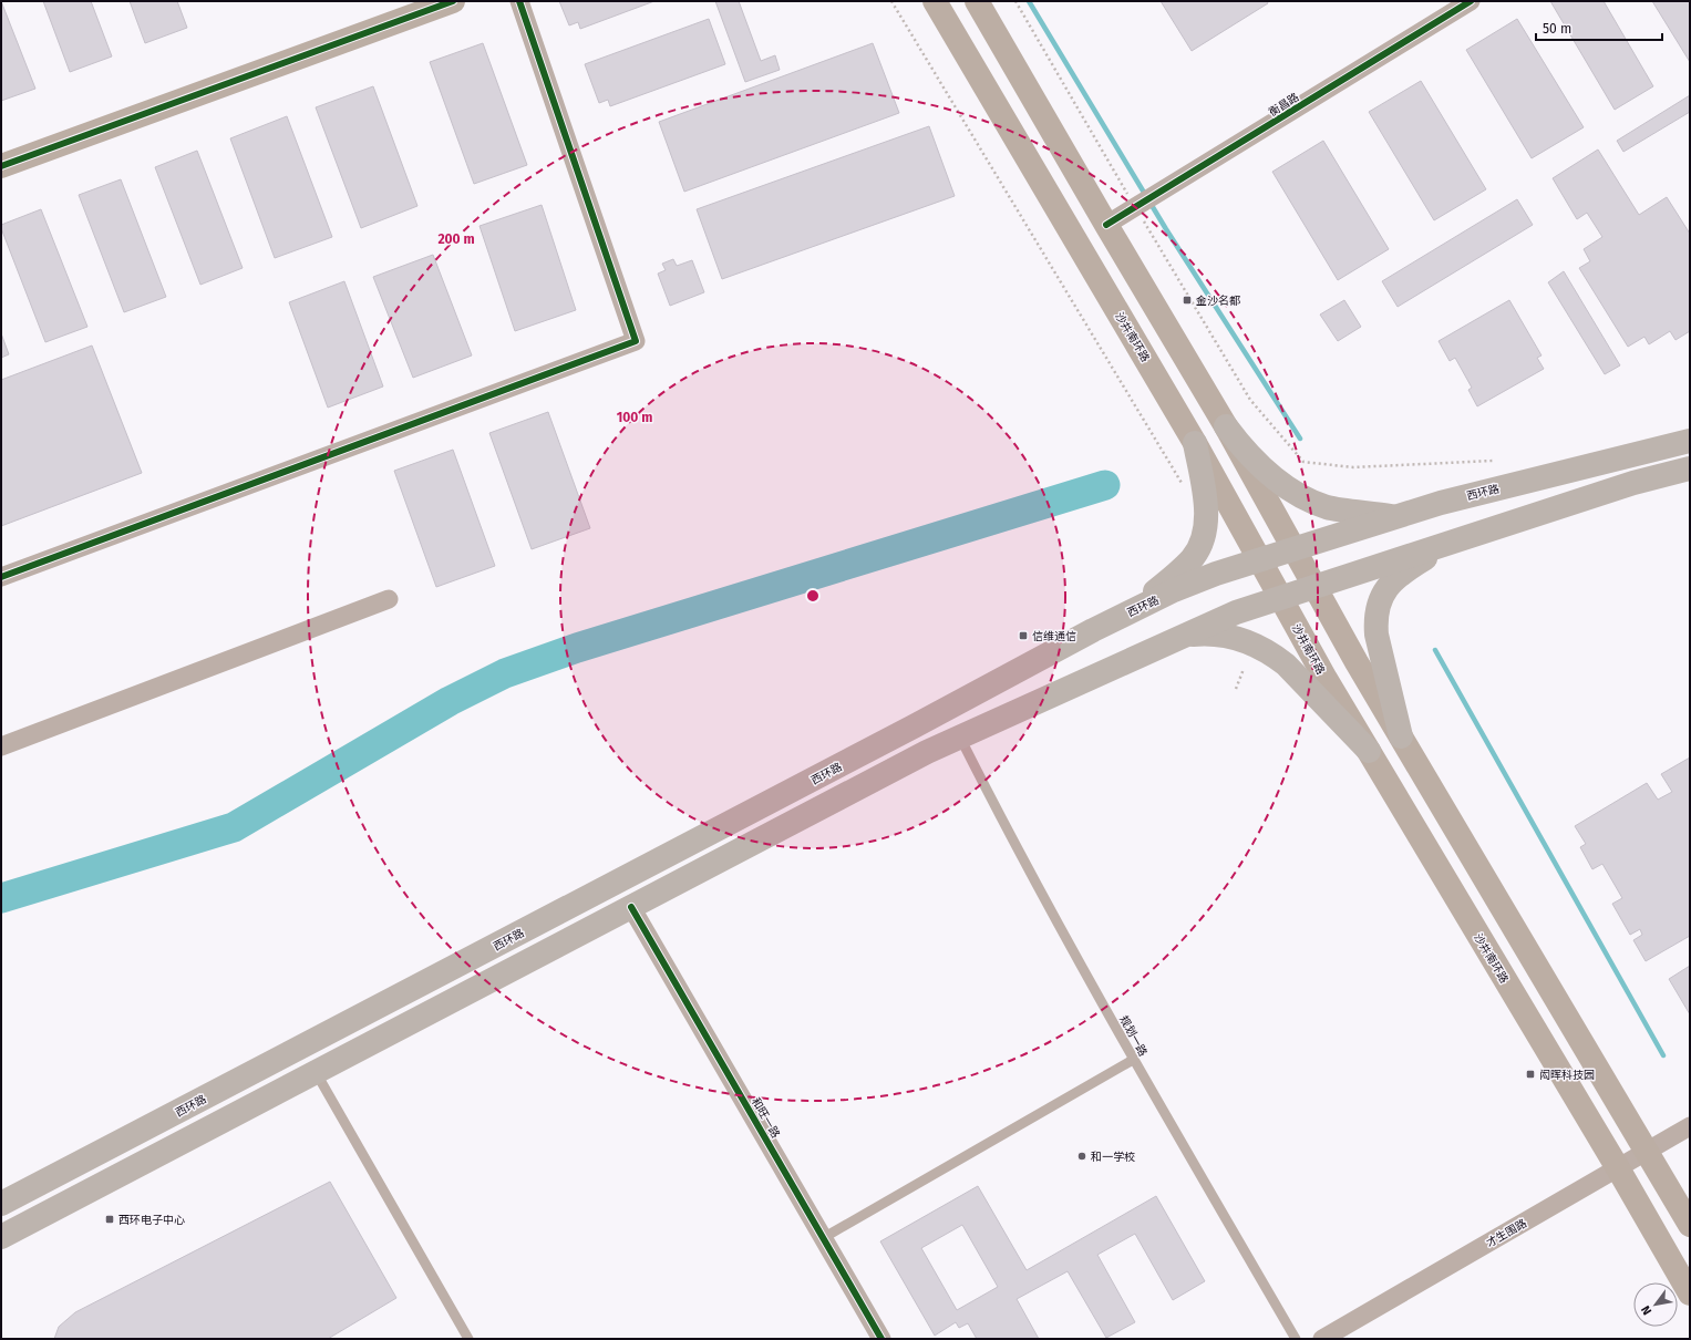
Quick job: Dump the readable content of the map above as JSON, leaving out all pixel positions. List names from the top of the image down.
{
  "streets": {
    "main road": ["沙井南环路", "西环路"],
    "street": ["衡昌路", "和旺一路", "才生围路"],
    "lane": ["规划一路"]
  },
  "crossings": [
    ["沙井南环路", "西环路"],
    ["沙井南环路", "才生围路"]
  ],
  "places": {
    "transit": [
      "金沙名都",
      "信维通信",
      "闳晖科技园",
      "西环电子中心"
    ],
    "other": ["和一学校"]
  },
  "scale_bar": "50 m",
  "north": "bottom left",
  "rings": ["200 m", "100 m"]
}
